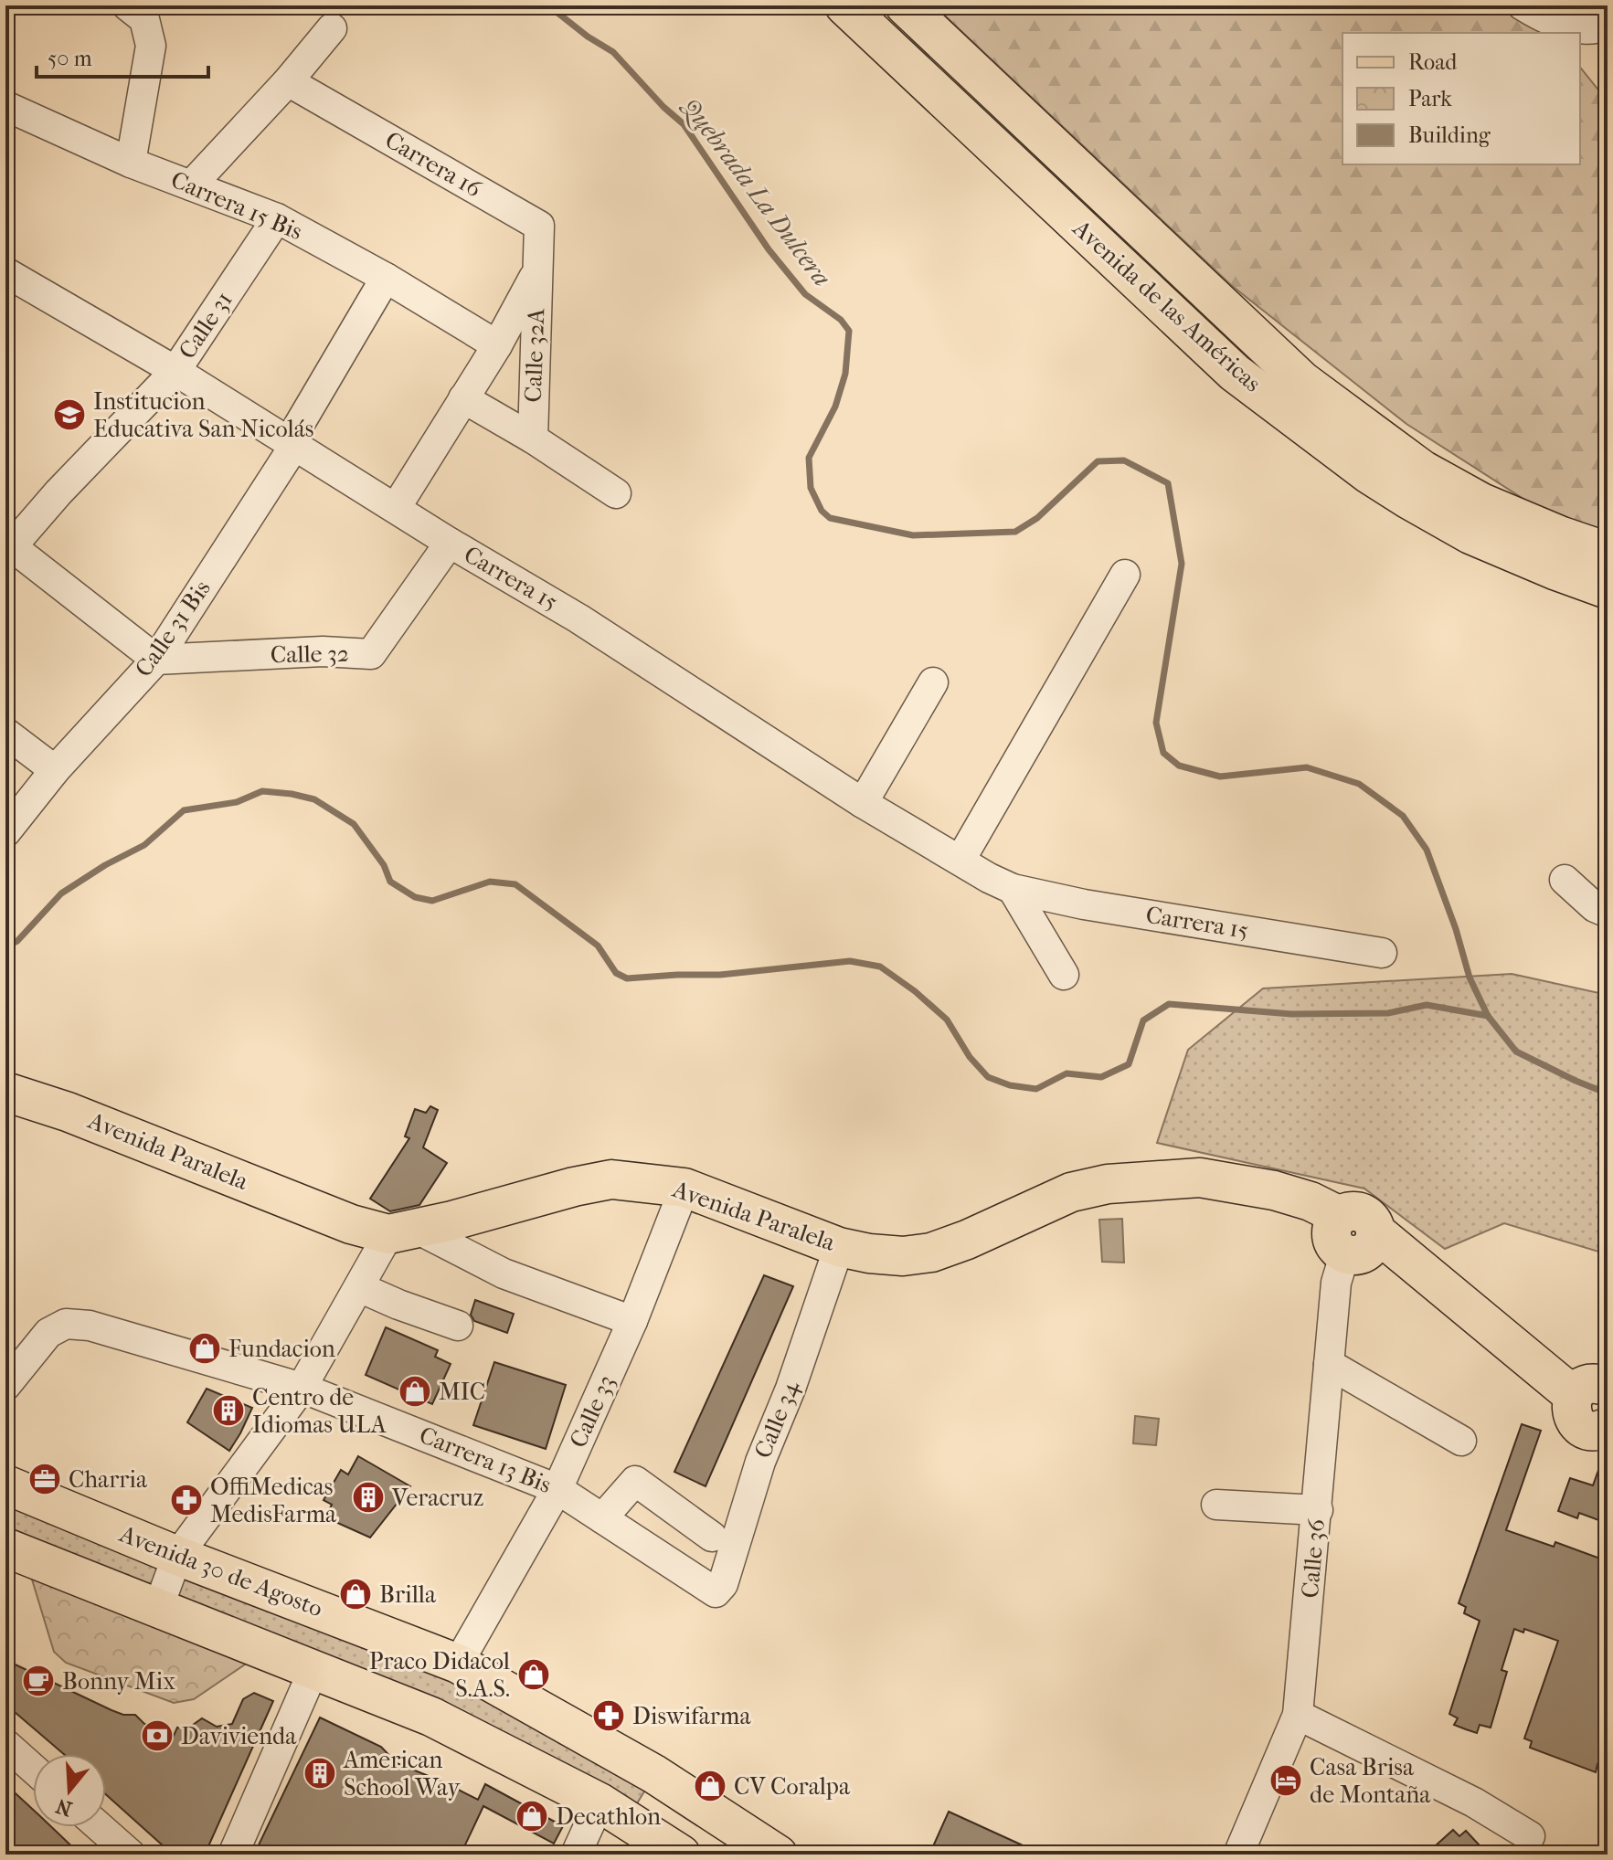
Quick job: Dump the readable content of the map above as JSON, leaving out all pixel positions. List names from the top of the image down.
{
  "streets": {
    "main road": ["Avenida de las Américas", "Avenida Paralela", "Avenida 30 de Agosto"],
    "street": [
      "Carrera 16",
      "Carrera 15 Bis",
      "Calle 31",
      "Calle 32A",
      "Carrera 15",
      "Calle 31 Bis",
      "Calle 32",
      "Calle 33",
      "Calle 34",
      "Carrera 13 Bis",
      "Calle 36"
    ]
  },
  "crossings": [
    ["Carrera 16", "Calle 32A"],
    ["Carrera 15 Bis", "Calle 31"],
    ["Carrera 15 Bis", "Calle 31 Bis"],
    ["Calle 31", "Carrera 15"],
    ["Carrera 15", "Calle 31 Bis"],
    ["Carrera 15", "Calle 32"],
    ["Calle 31 Bis", "Calle 32"],
    ["Avenida Paralela", "Calle 33"],
    ["Avenida Paralela", "Calle 34"],
    ["Avenida Paralela", "Calle 36"],
    ["Calle 33", "Carrera 13 Bis"],
    ["Calle 33", "Avenida 30 de Agosto"],
    ["Calle 34", "Carrera 13 Bis"]
  ],
  "water": ["Quebrada La Dulcera"],
  "places": {
    "school or university": ["Institucion Educativa San Nicolás"],
    "shop": [
      "Fundacion",
      "MIC",
      "Brilla",
      "Praco Didacol S.A.S.",
      "CV Coralpa",
      "Decathlon"
    ],
    "building": ["Centro de Idiomas ULA", "Veracruz", "American School Way"],
    "office": ["Charria"],
    "pharmacy": ["OffiMedicas MedisFarma", "Diswifarma"],
    "cafe": ["Bonny Mix"],
    "bank": ["Davivienda"],
    "hotel": ["Casa Brisa de Montaña"]
  },
  "legend": ["Road", "Park", "Building"],
  "scale_bar": "50 m",
  "north": "bottom"
}
